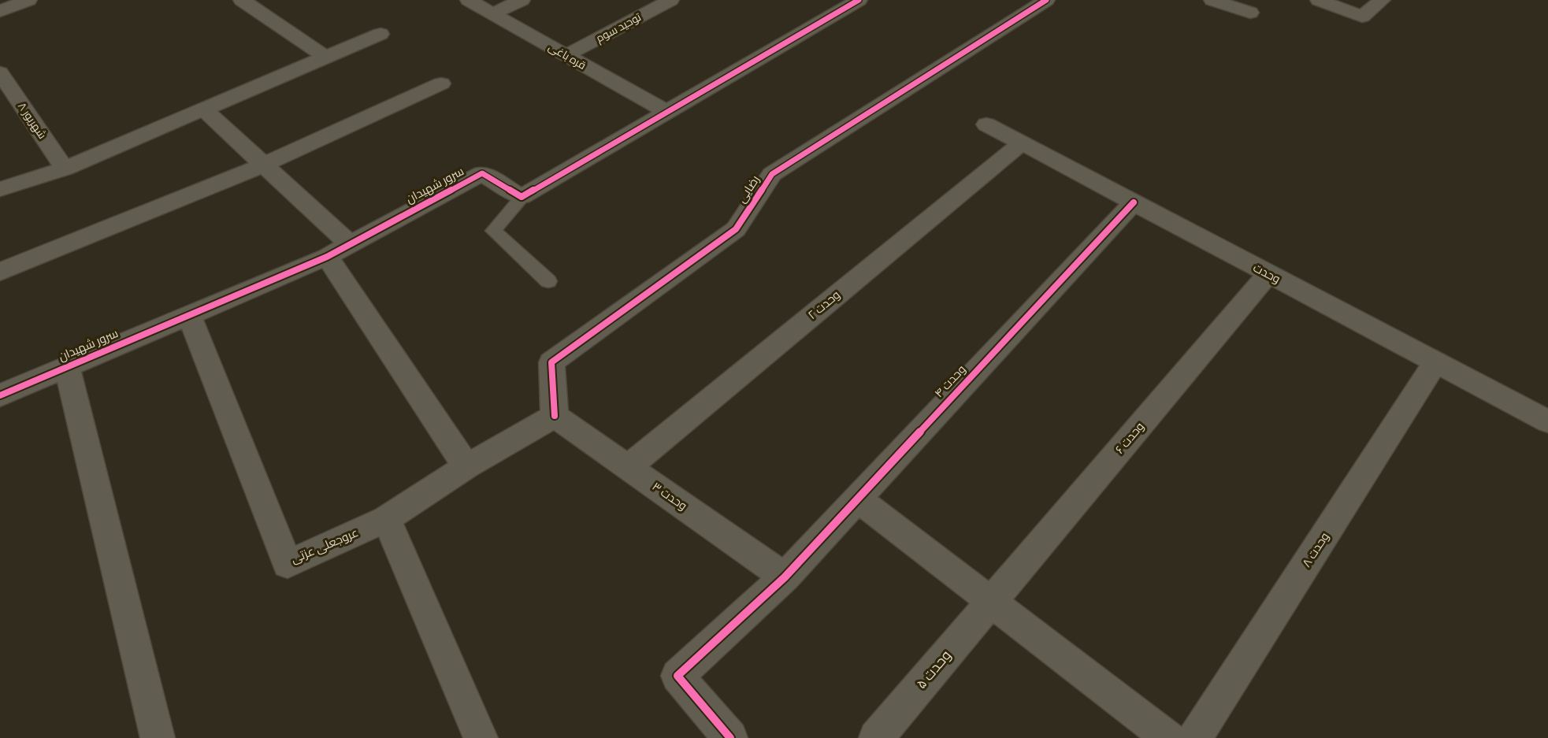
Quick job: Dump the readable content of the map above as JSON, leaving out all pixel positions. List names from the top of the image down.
{
  "streets": {
    "street": [
      "توحید سوم",
      "قره باغی",
      "۸ شهریور",
      "سرور شهیدان",
      "رضایی",
      "وحدت",
      "وحدت ۲",
      "وحدت ۴",
      "وحدت ۶",
      "وحدت ۳",
      "عروجعلی عزتی",
      "وحدت ۸",
      "وحدت ۵"
    ]
  },
  "crossings": [
    ["توحید سوم", "قره باغی"],
    ["سرور شهیدان", "عروجعلی عزتی"],
    ["رضایی", "وحدت ۳"],
    ["وحدت", "وحدت ۲"],
    ["وحدت", "وحدت ۴"],
    ["وحدت", "وحدت ۶"],
    ["وحدت", "وحدت ۸"],
    ["وحدت ۲", "وحدت ۳"],
    ["وحدت ۴", "وحدت ۳"],
    ["وحدت ۶", "وحدت ۵"]
  ]
}
